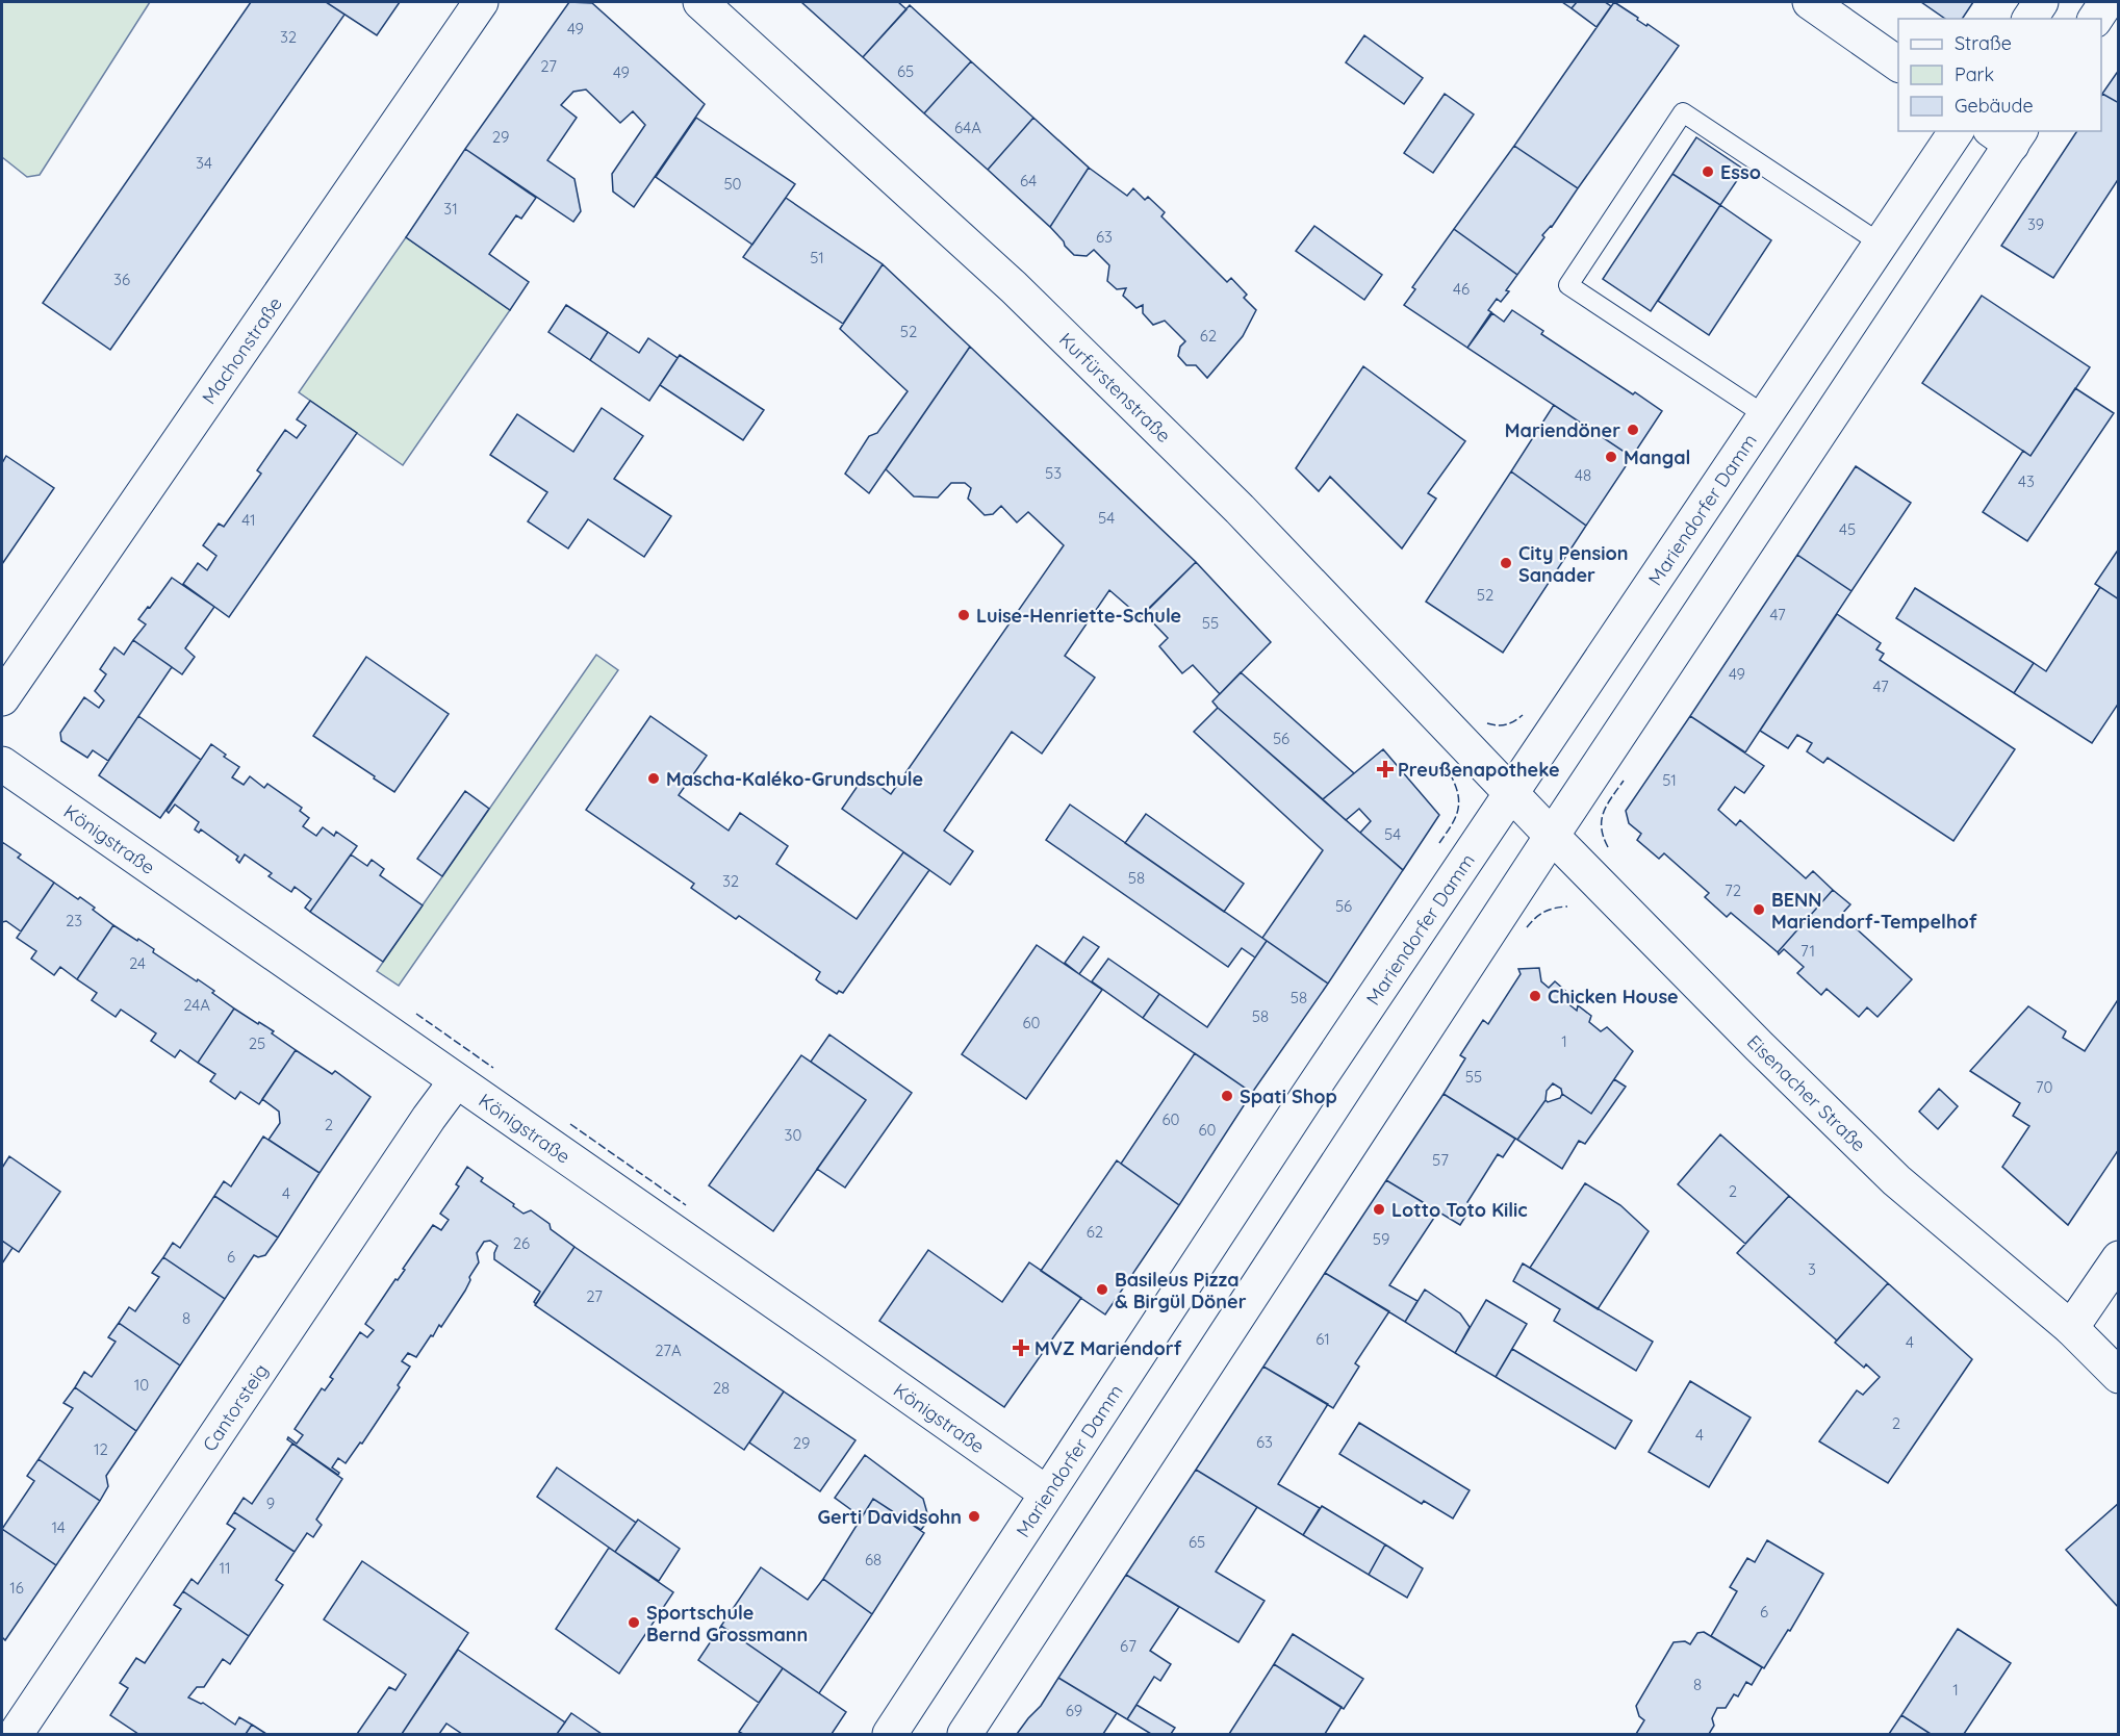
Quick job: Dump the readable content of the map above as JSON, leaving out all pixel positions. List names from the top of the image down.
{
  "streets": {
    "street": [
      "Machonstraße",
      "Kurfürstenstraße",
      "Mariendorfer Damm",
      "Königstraße",
      "Eisenacher Straße",
      "Cantorsteig"
    ]
  },
  "crossings": [
    ["Kurfürstenstraße", "Mariendorfer Damm"],
    ["Kurfürstenstraße", "Eisenacher Straße"],
    ["Mariendorfer Damm", "Königstraße"],
    ["Mariendorfer Damm", "Eisenacher Straße"],
    ["Königstraße", "Cantorsteig"]
  ],
  "places": {
    "other": [
      "Esso",
      "Mariendöner",
      "Mangal",
      "City Pension Sanader",
      "Luise-Henriette-Schule",
      "Mascha-Kaléko-Grundschule",
      "BENN Mariendorf-Tempelhof",
      "Chicken House",
      "Spati Shop",
      "Lotto Toto Kilic",
      "Basileus Pizza & Birgül Döner",
      "Gerti Davidsohn",
      "Sportschule Bernd Grossmann"
    ],
    "health": ["Preußenapotheke", "MVZ Mariendorf"]
  },
  "house_numbers": [
    "49",
    "32",
    "27",
    "65",
    "49",
    "64A",
    "29",
    "34",
    "64",
    "50",
    "31",
    "39",
    "63",
    "51",
    "36",
    "46",
    "52",
    "62",
    "53",
    "48",
    "43",
    "54",
    "41",
    "45",
    "52",
    "47",
    "55",
    "49",
    "47",
    "56",
    "51",
    "54",
    "58",
    "32",
    "72",
    "56",
    "23",
    "71",
    "24",
    "58",
    "24A",
    "58",
    "60",
    "1",
    "25",
    "55",
    "70",
    "60",
    "2",
    "60",
    "30",
    "57",
    "2",
    "4",
    "62",
    "59",
    "26",
    "6",
    "3",
    "27",
    "8",
    "61",
    "4",
    "27A",
    "10",
    "28",
    "2",
    "4",
    "63",
    "29",
    "12",
    "9",
    "14",
    "65",
    "68",
    "11",
    "16",
    "6",
    "67",
    "8",
    "1",
    "69"
  ],
  "legend": ["Straße", "Park", "Gebäude"]
}
